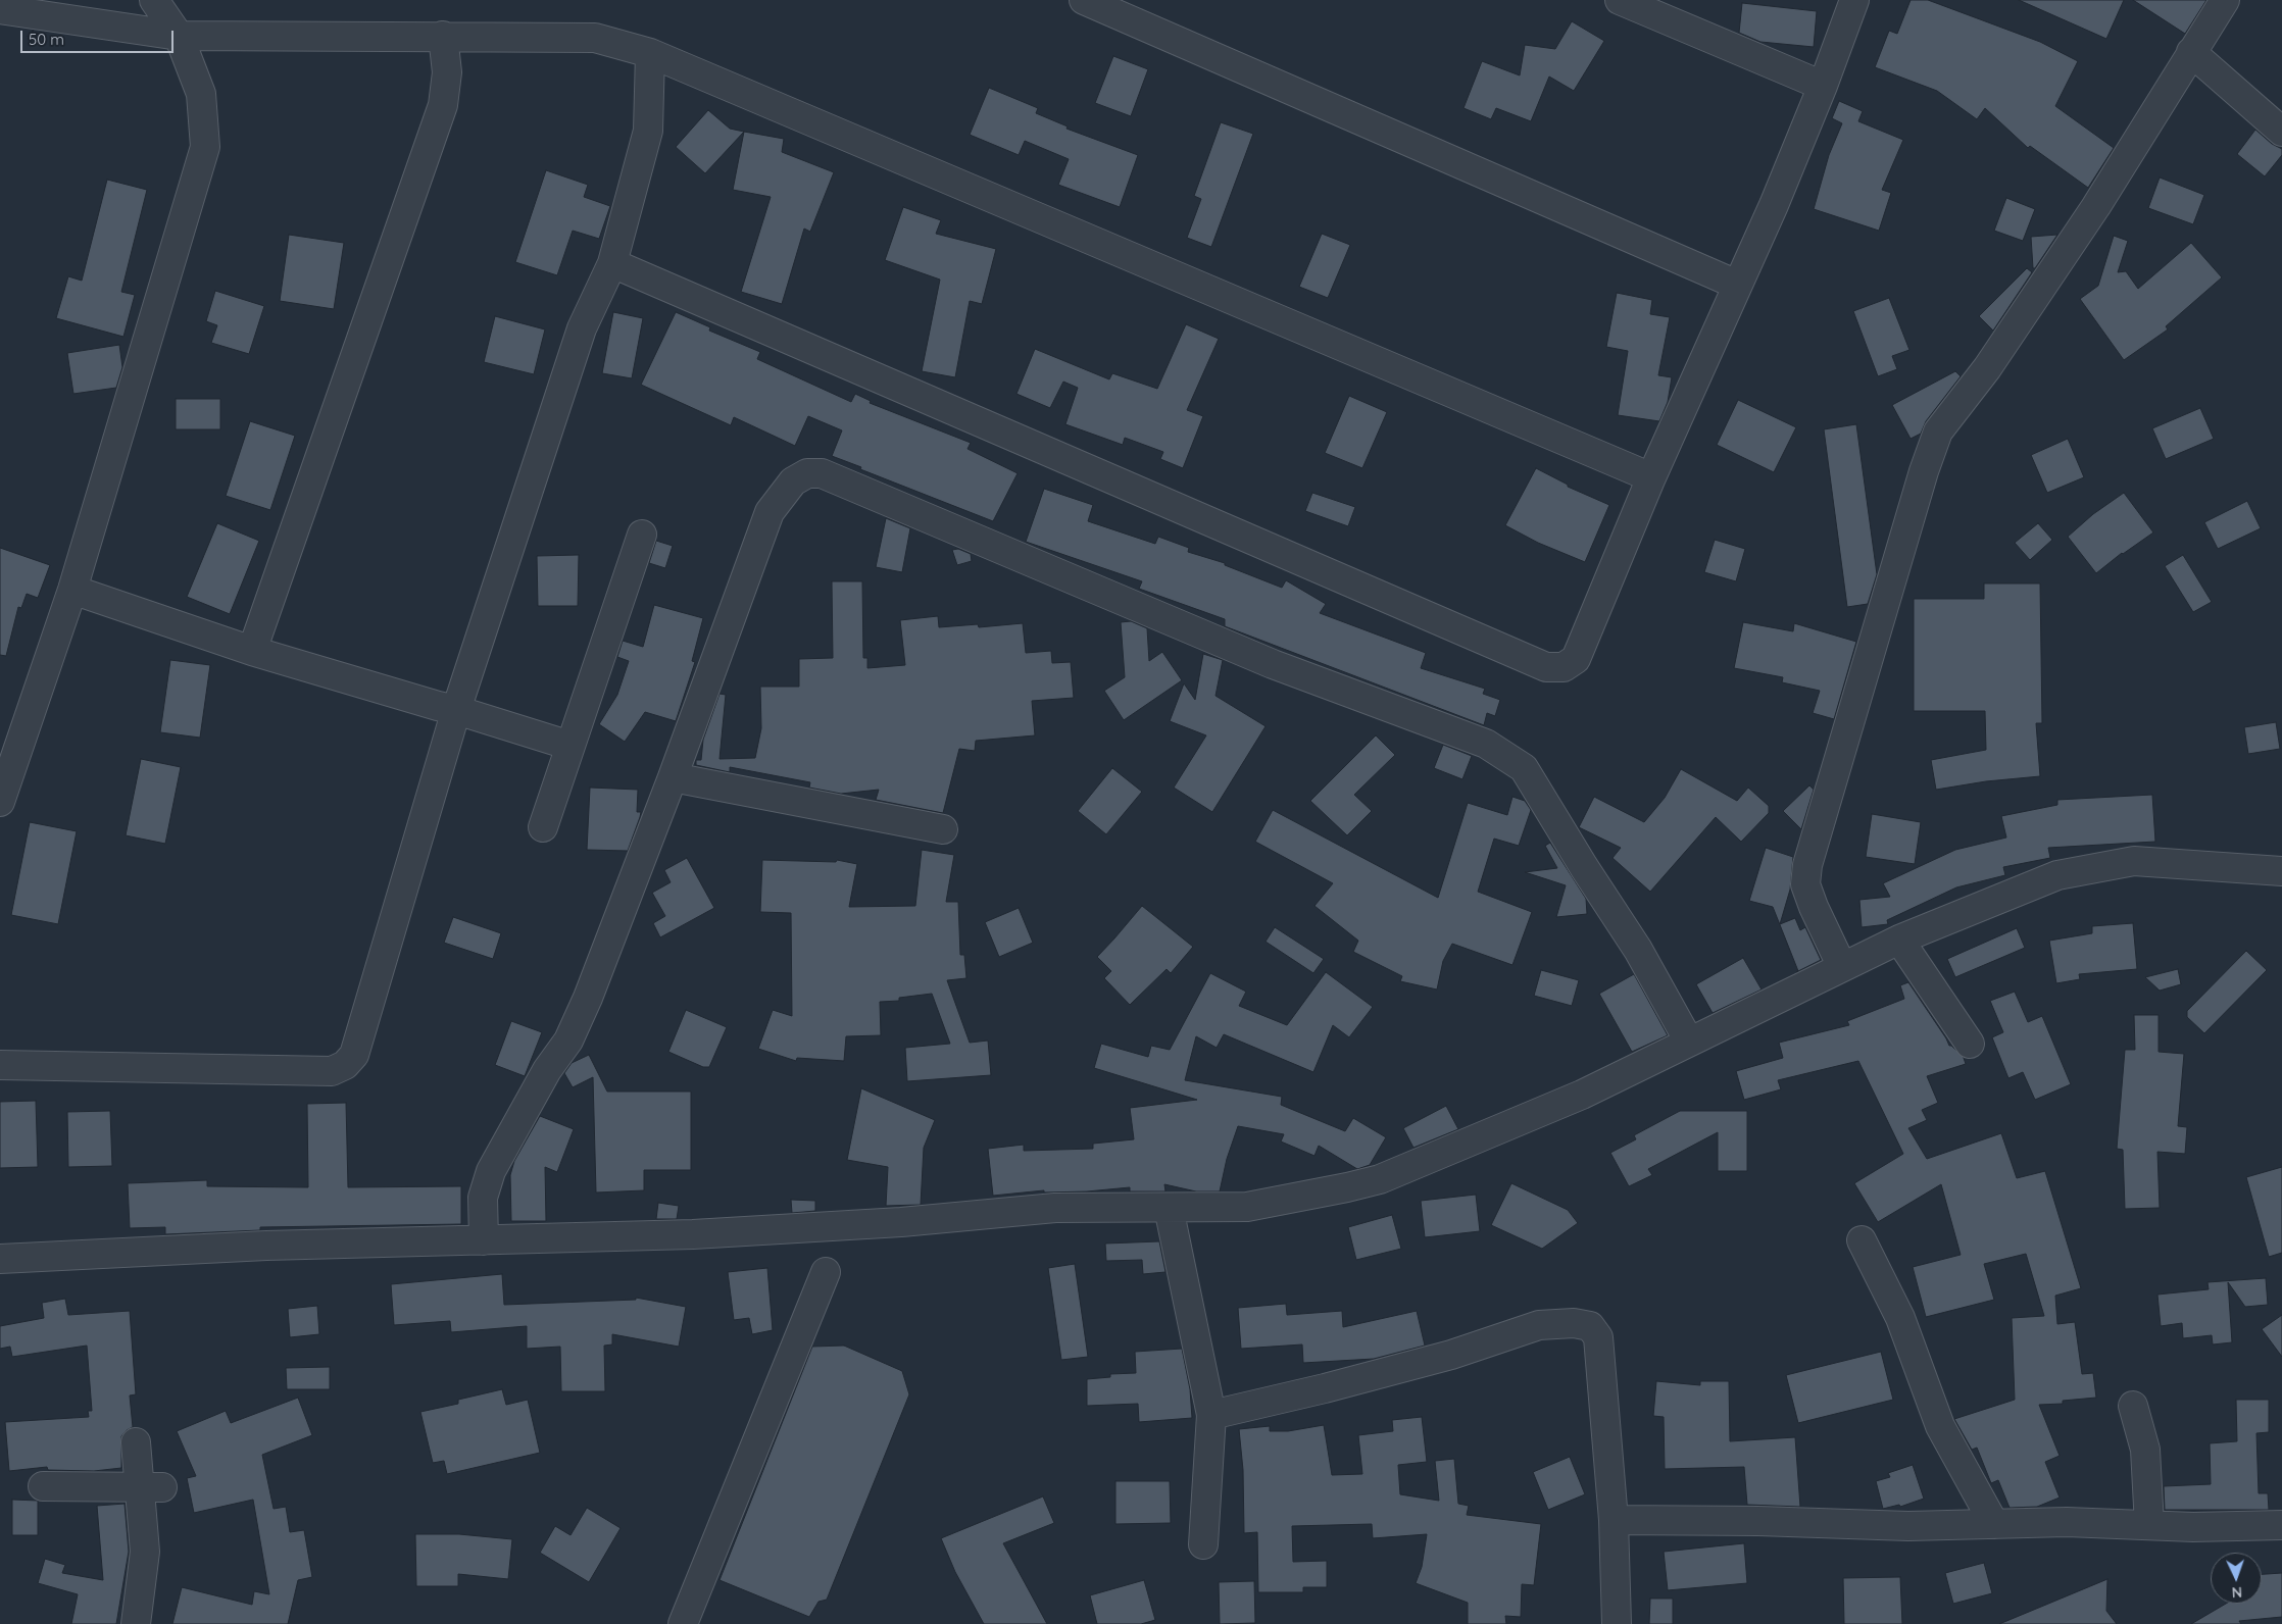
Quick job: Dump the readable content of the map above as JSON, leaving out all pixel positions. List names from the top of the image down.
{
  "scale_bar": "50 m",
  "north": "bottom"
}
